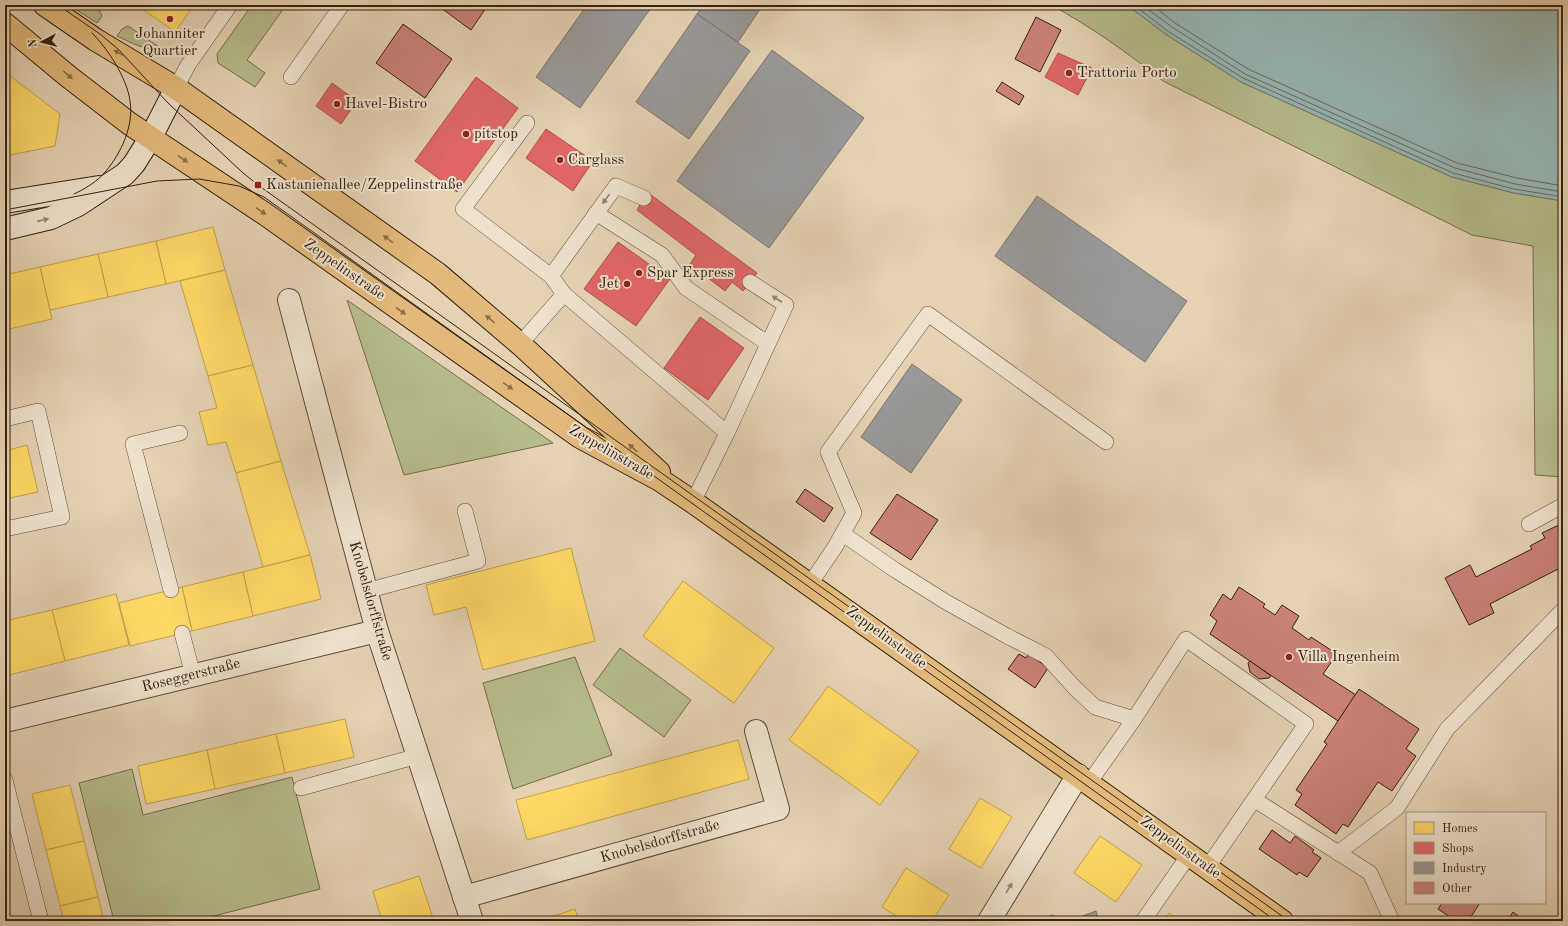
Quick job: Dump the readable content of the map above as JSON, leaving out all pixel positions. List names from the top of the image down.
{
  "streets": {
    "main road": ["Zeppelinstraße"],
    "street": ["Knobelsdorffstraße", "Roseggerstraße"]
  },
  "crossings": [
    ["Knobelsdorffstraße", "Roseggerstraße"]
  ],
  "places": {
    "other": [
      "Johanniter Quartier",
      "Trattoria Porto",
      "Havel-Bistro",
      "pitstop",
      "Carglass",
      "Spar Express",
      "Jet",
      "Villa Ingenheim"
    ],
    "transit": ["Kastanienallee/Zeppelinstraße"]
  },
  "legend": [
    "Homes",
    "Shops",
    "Industry",
    "Other"
  ],
  "north": "left"
}
